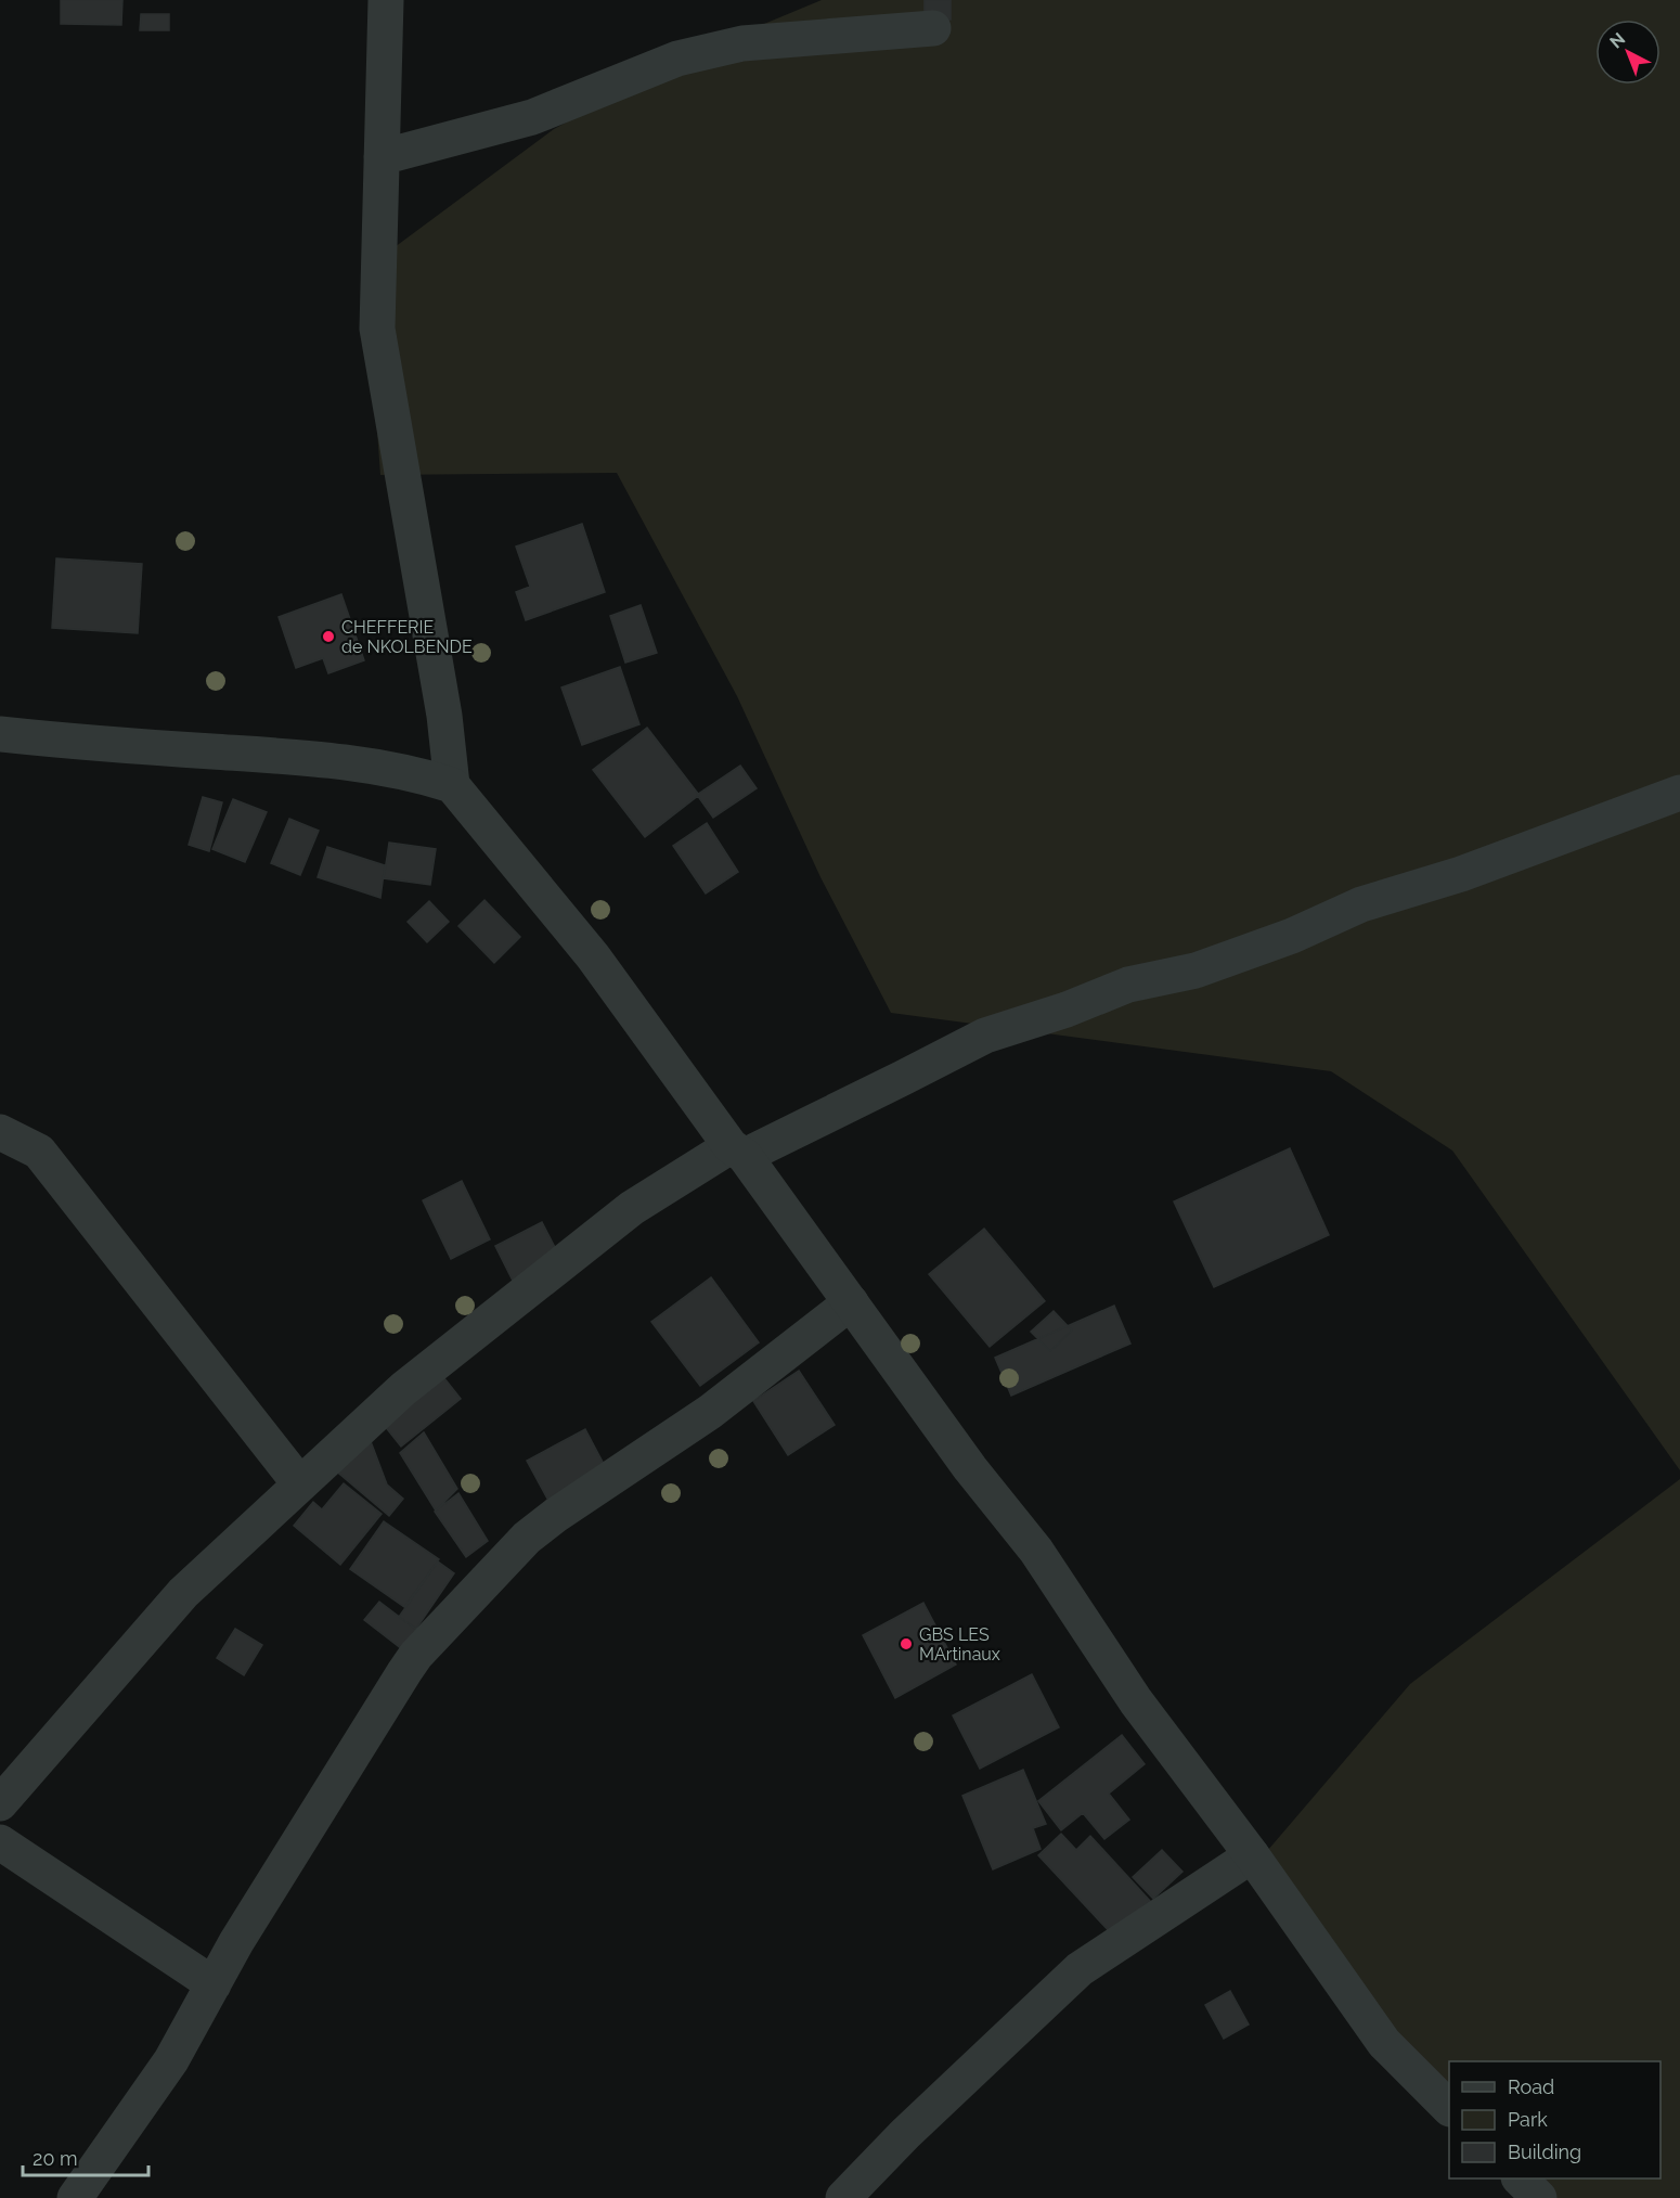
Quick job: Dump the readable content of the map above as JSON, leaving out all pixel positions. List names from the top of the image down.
{
  "places": ["CHEFFERIE de NKOLBENDE", "GBS LES MArtinaux"],
  "legend": ["Road", "Park", "Building"],
  "scale_bar": "20 m",
  "north": "top left"
}
